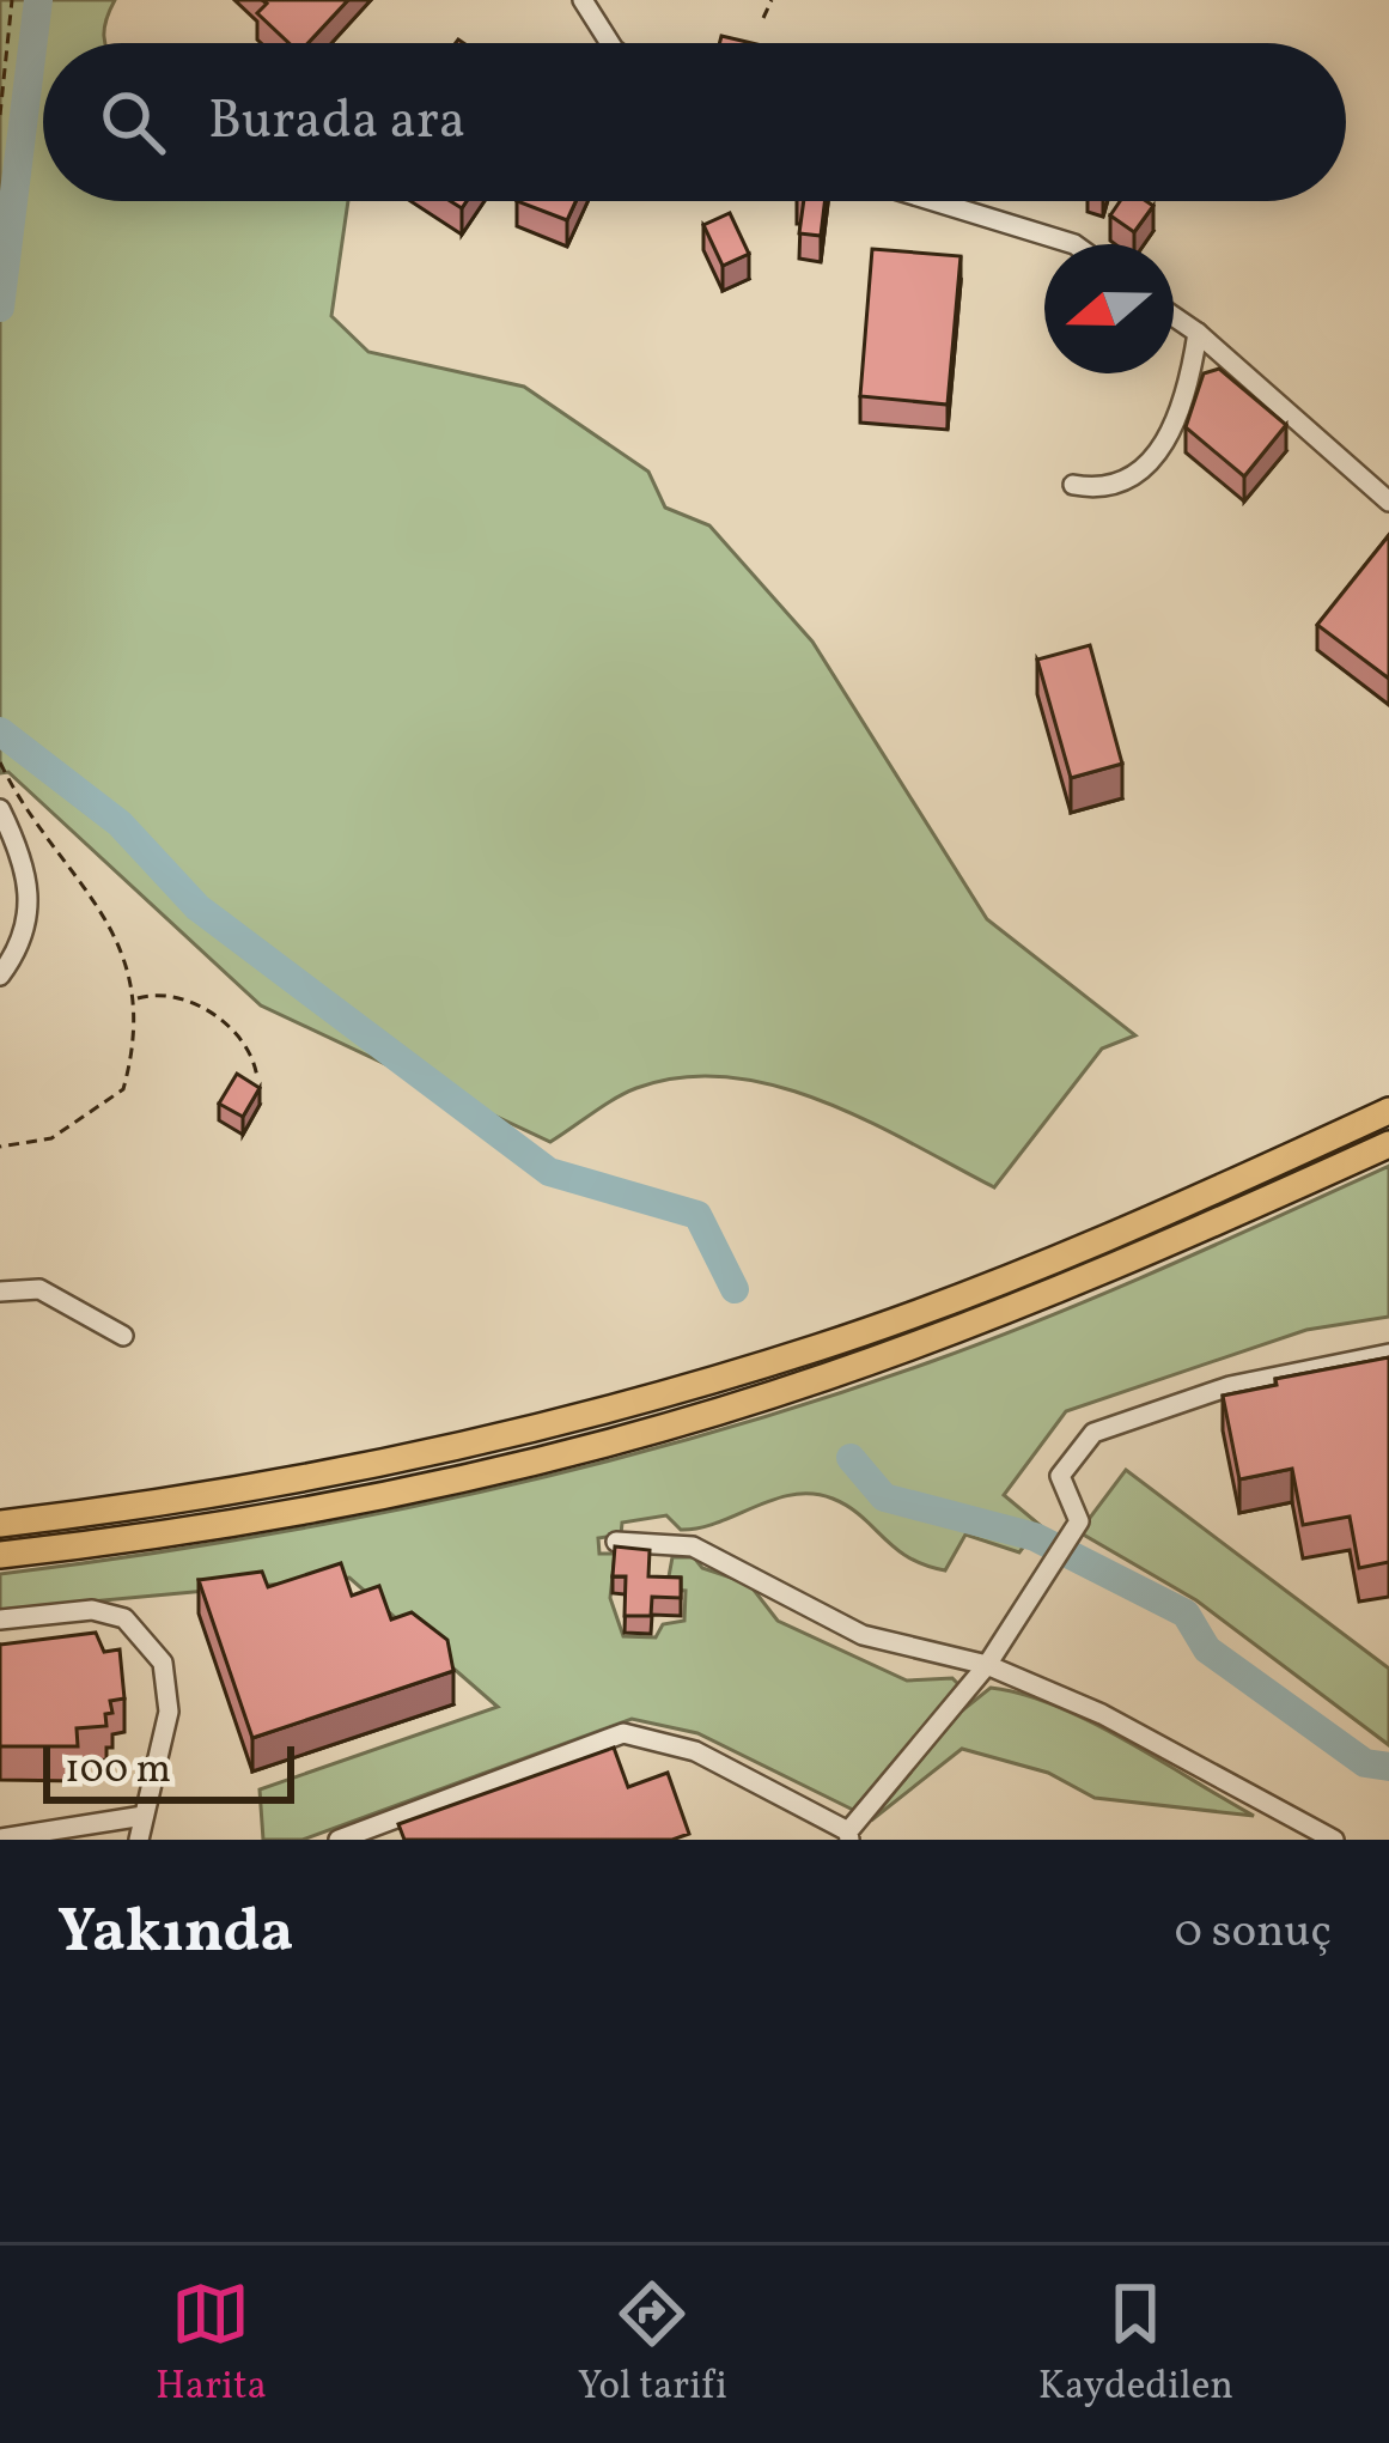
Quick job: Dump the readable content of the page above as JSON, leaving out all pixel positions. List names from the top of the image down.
{
  "scale_bar": "100 m",
  "north": "left",
  "page": {
    "search": "Burada ara",
    "scale": "100 m",
    "heading": ["Yakında", "0 sonuç"],
    "nav": ["Harita", "Yol tarifi", "Kaydedilen"]
  }
}
